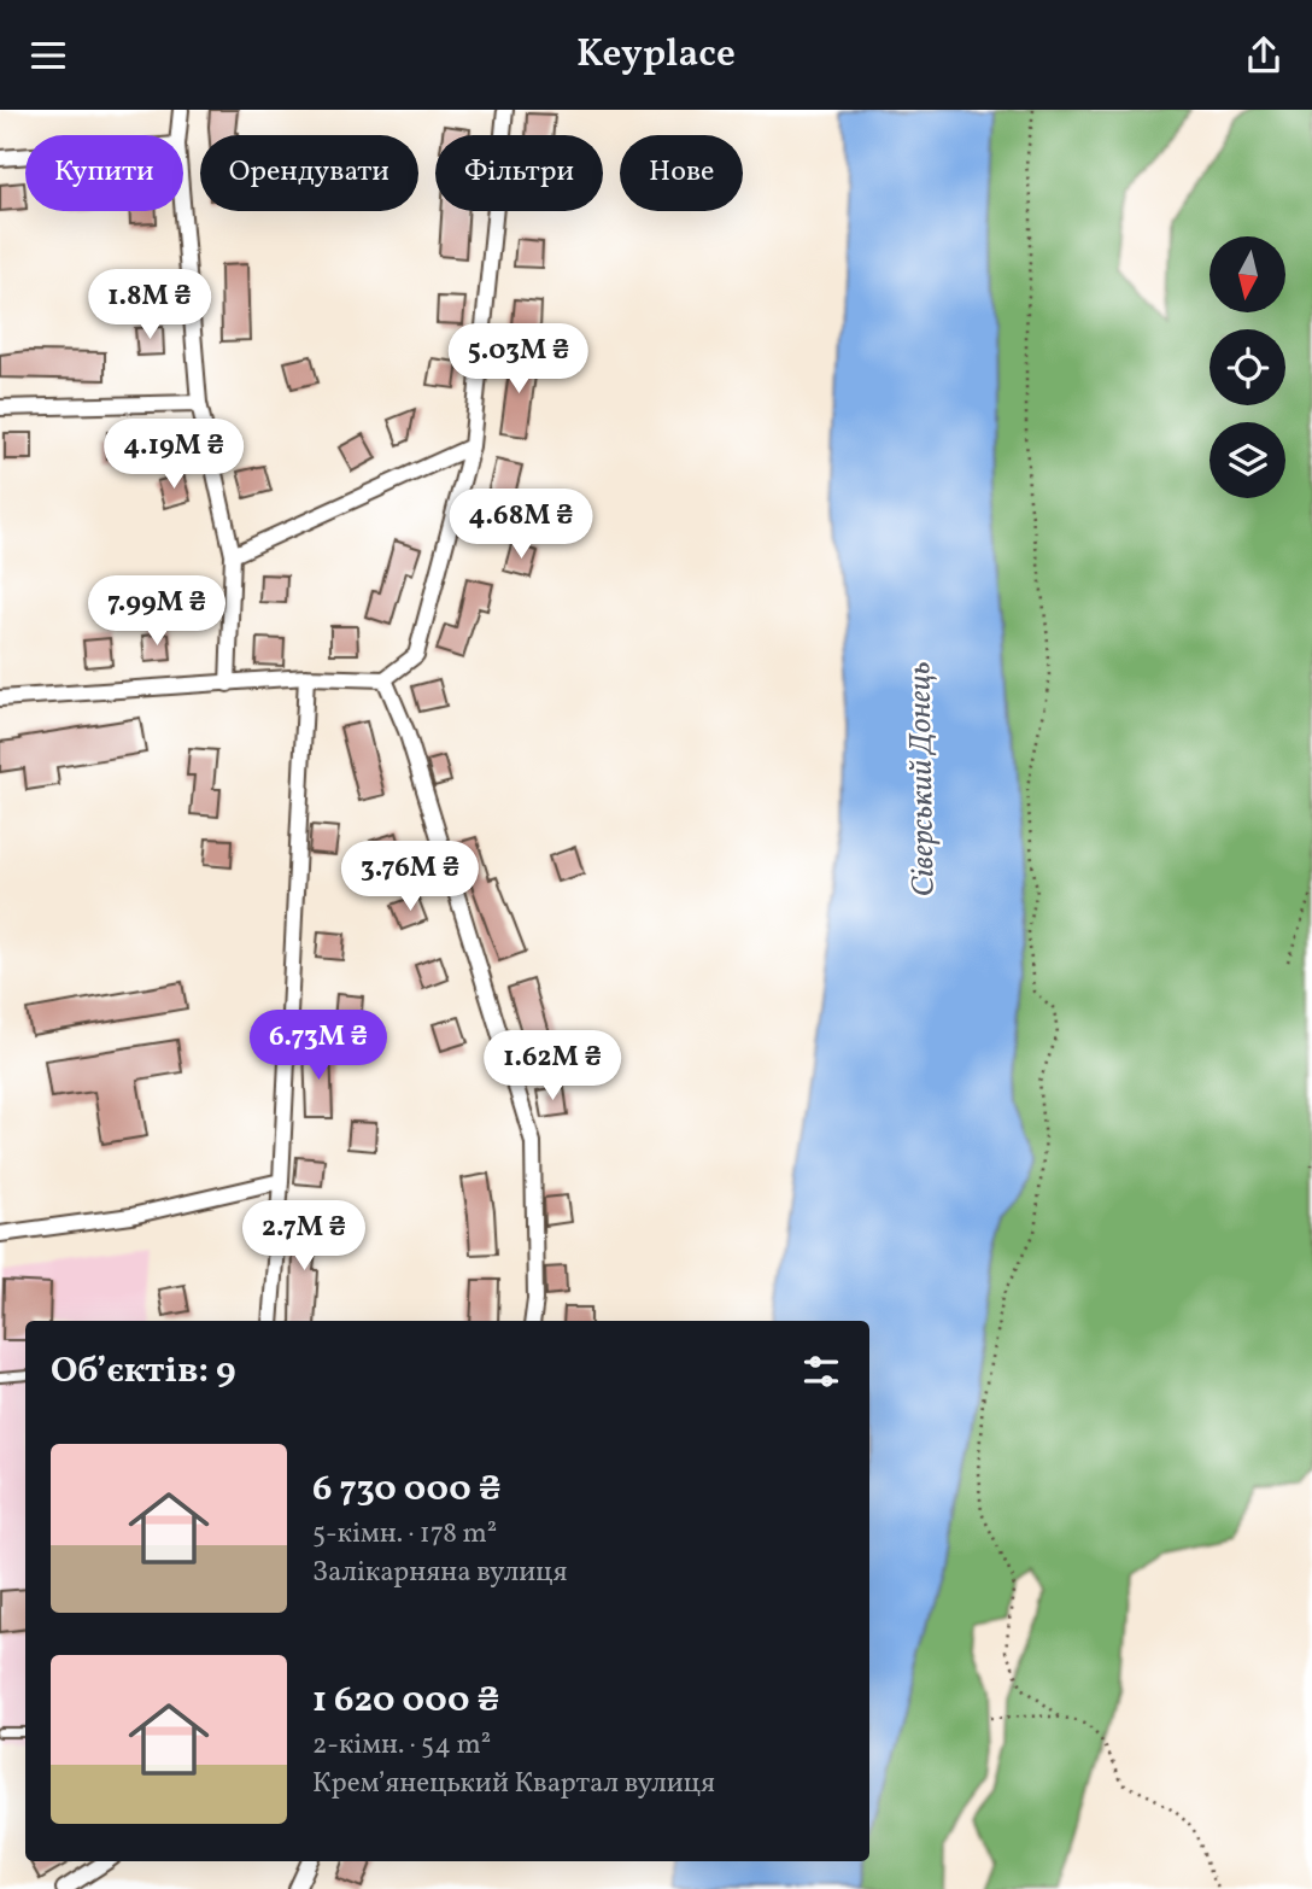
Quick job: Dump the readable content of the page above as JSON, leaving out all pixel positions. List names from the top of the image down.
{
  "water": ["Сіверський Донець"],
  "north": "bottom",
  "page": {
    "header": "Keyplace",
    "chip": [
      "Купити",
      "Орендувати",
      "Фільтри",
      "Нове"
    ],
    "price": [
      "1.8M ₴",
      "5.03M ₴",
      "4.19M ₴",
      "4.68M ₴",
      "7.99M ₴",
      "3.76M ₴",
      "6.73M ₴",
      "1.62M ₴",
      "2.7M ₴"
    ],
    "heading": "Об’єктів: 9",
    "list": [
      {
        "name": "6 730 000 ₴",
        "note": "5-кімн. · 178 m² · Залікарняна вулиця"
      },
      {
        "name": "1 620 000 ₴",
        "note": "2-кімн. · 54 m² · Крем’янецький Квартал вулиця"
      }
    ]
  }
}
